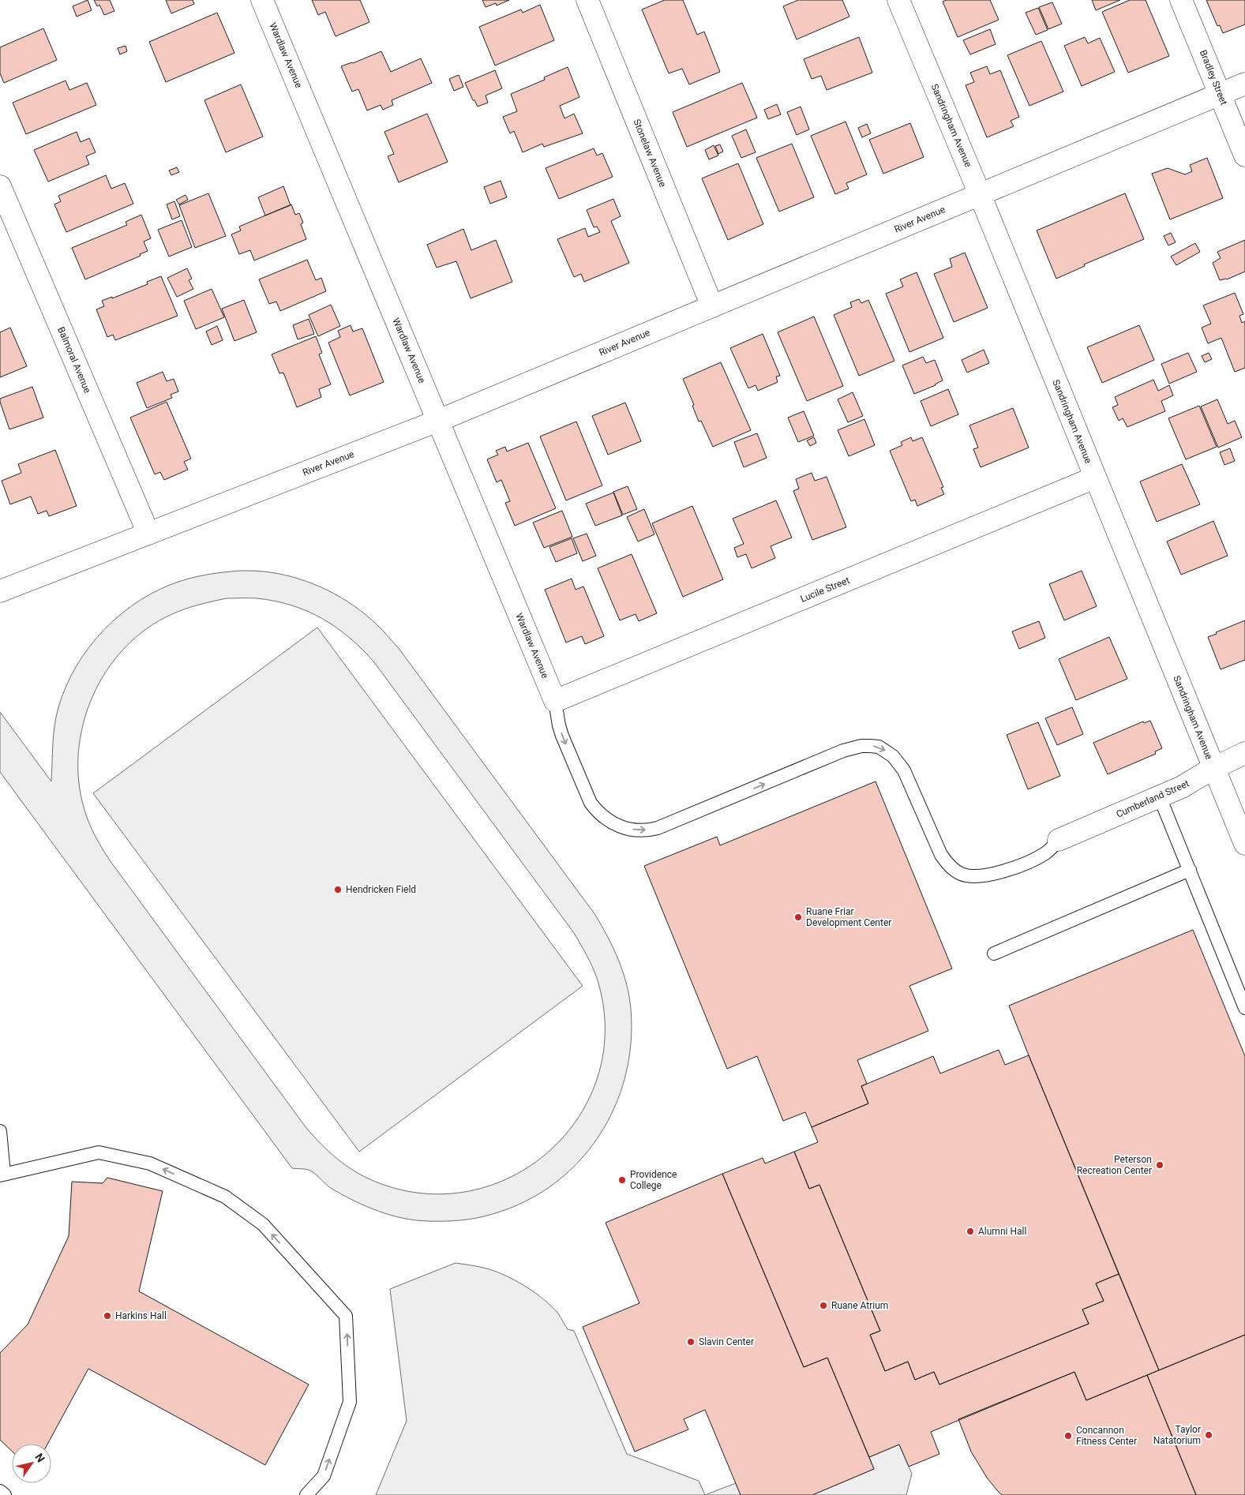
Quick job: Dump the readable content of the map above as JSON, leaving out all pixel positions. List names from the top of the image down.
{
  "streets": {
    "street": [
      "Wardlaw Avenue",
      "Bradley Street",
      "Sandringham Avenue",
      "Stonelaw Avenue",
      "River Avenue",
      "Balmoral Avenue",
      "Lucile Street",
      "Cumberland Street"
    ]
  },
  "crossings": [
    ["Wardlaw Avenue", "River Avenue"],
    ["Wardlaw Avenue", "Lucile Street"],
    ["Bradley Street", "River Avenue"],
    ["Sandringham Avenue", "River Avenue"],
    ["Sandringham Avenue", "Lucile Street"],
    ["Sandringham Avenue", "Cumberland Street"],
    ["Stonelaw Avenue", "River Avenue"],
    ["River Avenue", "Balmoral Avenue"]
  ],
  "places": [
    "Hendricken Field",
    "Ruane Friar Development Center",
    "Peterson Recreation Center",
    "Providence College",
    "Alumni Hall",
    "Ruane Atrium",
    "Harkins Hall",
    "Slavin Center",
    "Taylor Natatorium",
    "Concannon Fitness Center"
  ],
  "north": "top right"
}
